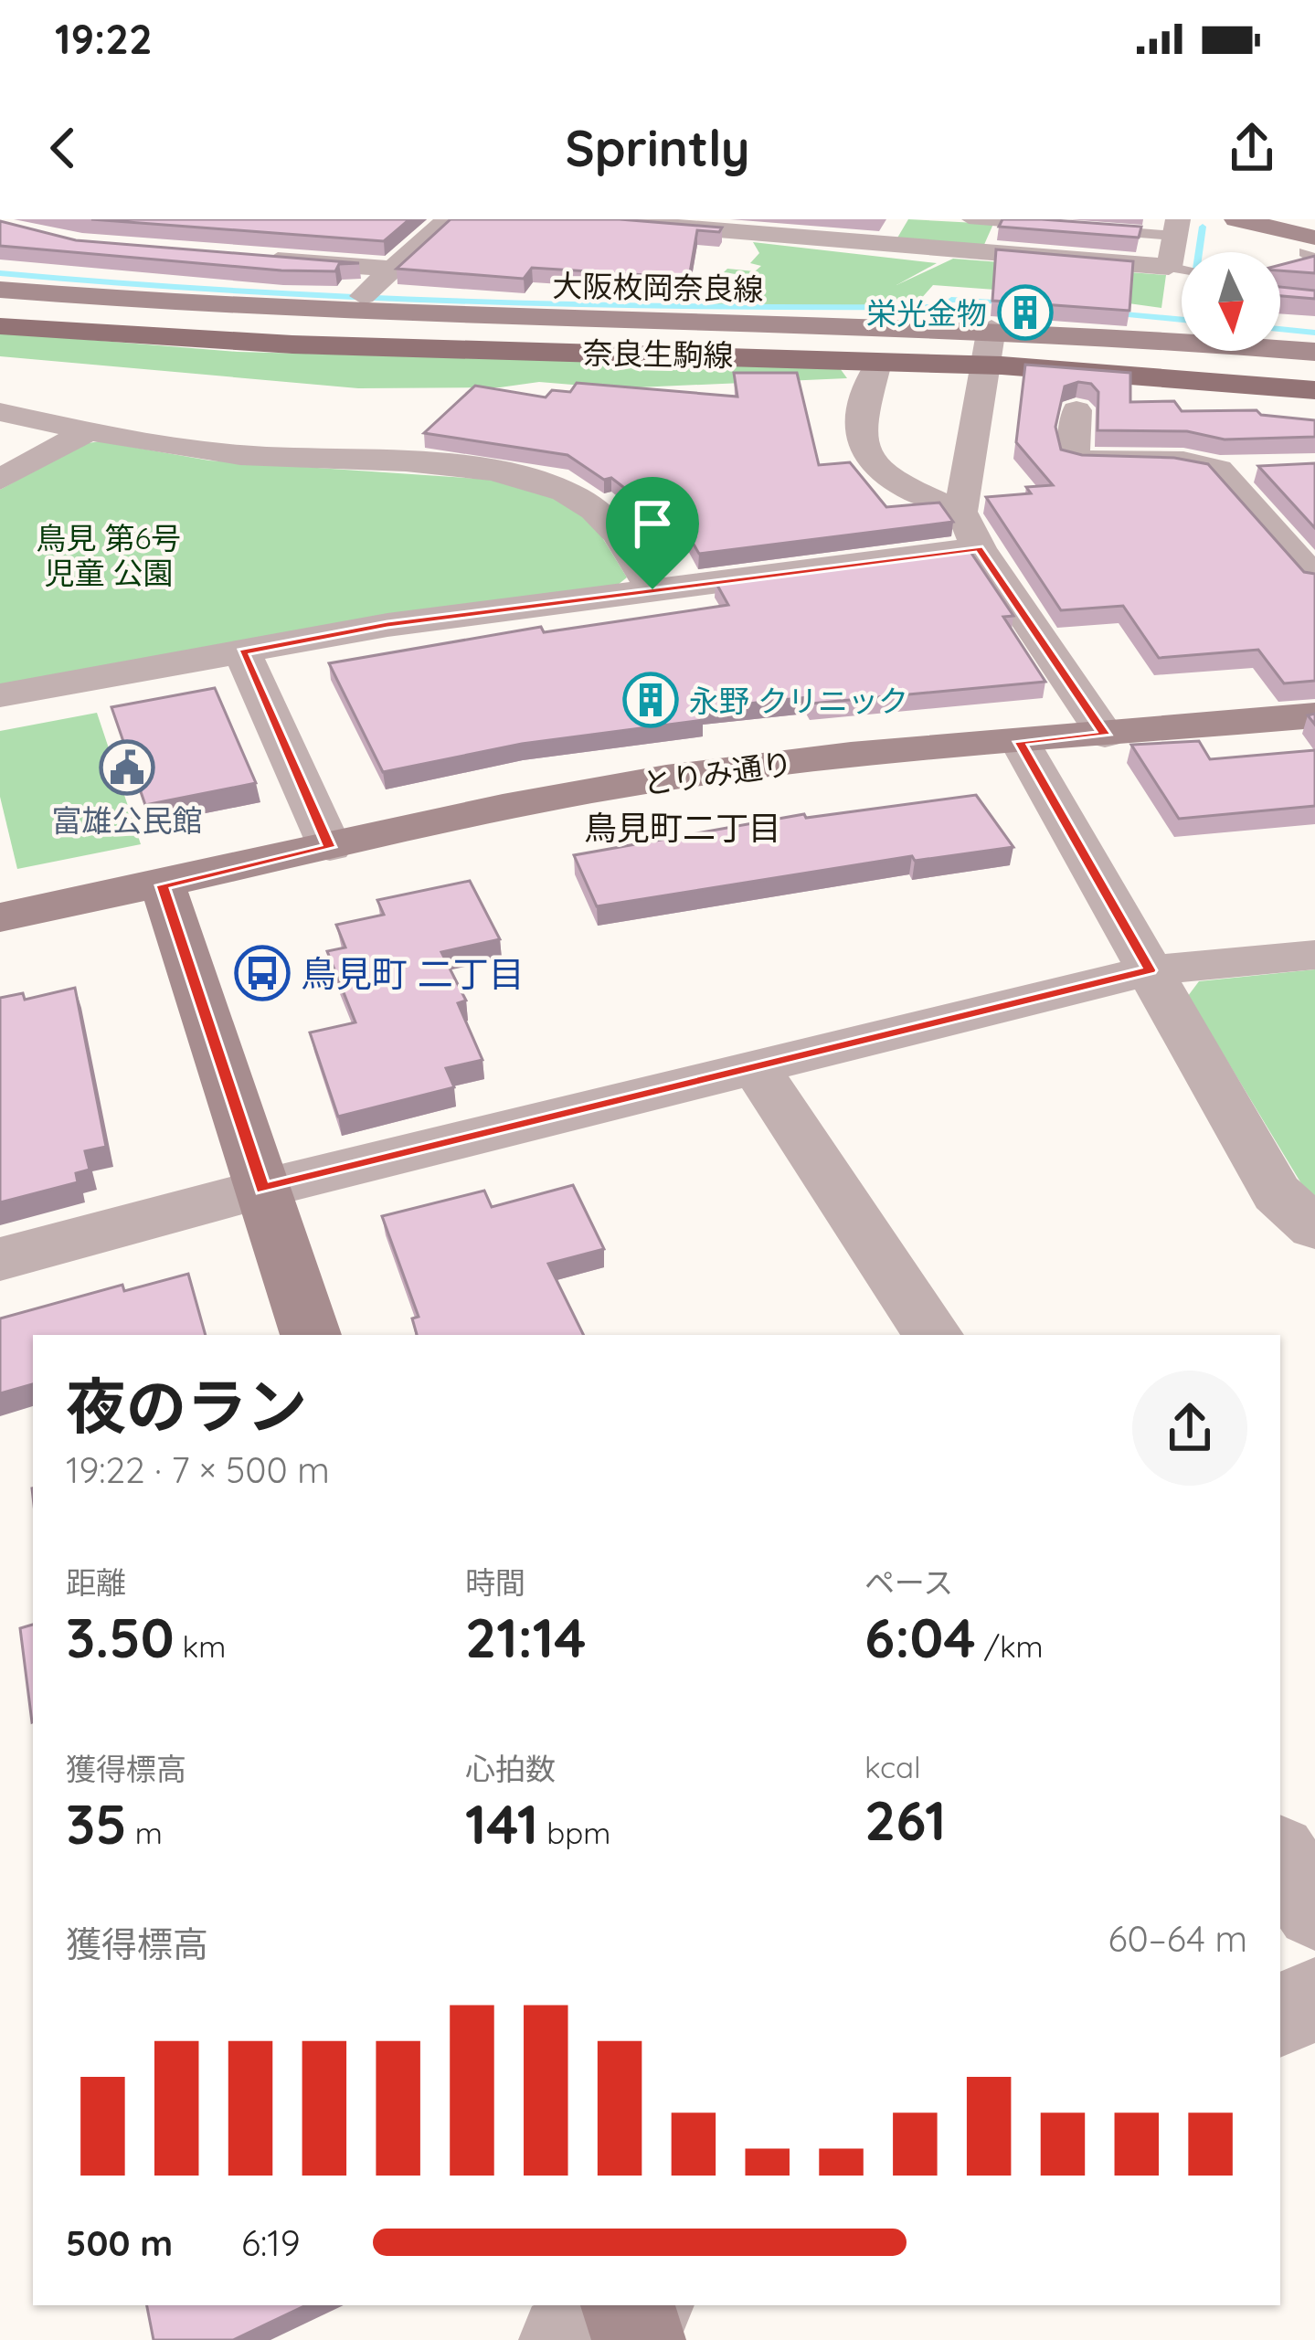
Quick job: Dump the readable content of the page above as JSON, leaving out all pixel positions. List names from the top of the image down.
{
  "streets": {
    "main road": ["奈良生駒線"],
    "street": ["大阪枚岡奈良線", "とりみ通り"]
  },
  "crossings": [
    ["大阪枚岡奈良線", "奈良生駒線"]
  ],
  "districts": ["鳥見町二丁目"],
  "parks": ["鳥見 第6号 児童 公園"],
  "places": {
    "building": ["栄光金物", "永野 クリニック"],
    "public building": ["富雄公民館"],
    "bus stop": ["鳥見町 二丁目"]
  },
  "north": "bottom",
  "page": {
    "status": "19:22",
    "header": "Sprintly",
    "heading": ["夜のラン", "19:22 · 7 × 500 m"],
    "stats": [
      ["距離", "3.50 km"],
      ["時間", "21:14"],
      ["ペース", "6:04 /km"],
      ["獲得標高", "35 m"],
      ["心拍数", "141 bpm"],
      ["kcal", "261"]
    ],
    "chart": ["獲得標高", "60–64 m"],
    "list": [
      {
        "name": "500 m",
        "note": "6:19"
      }
    ]
  }
}
